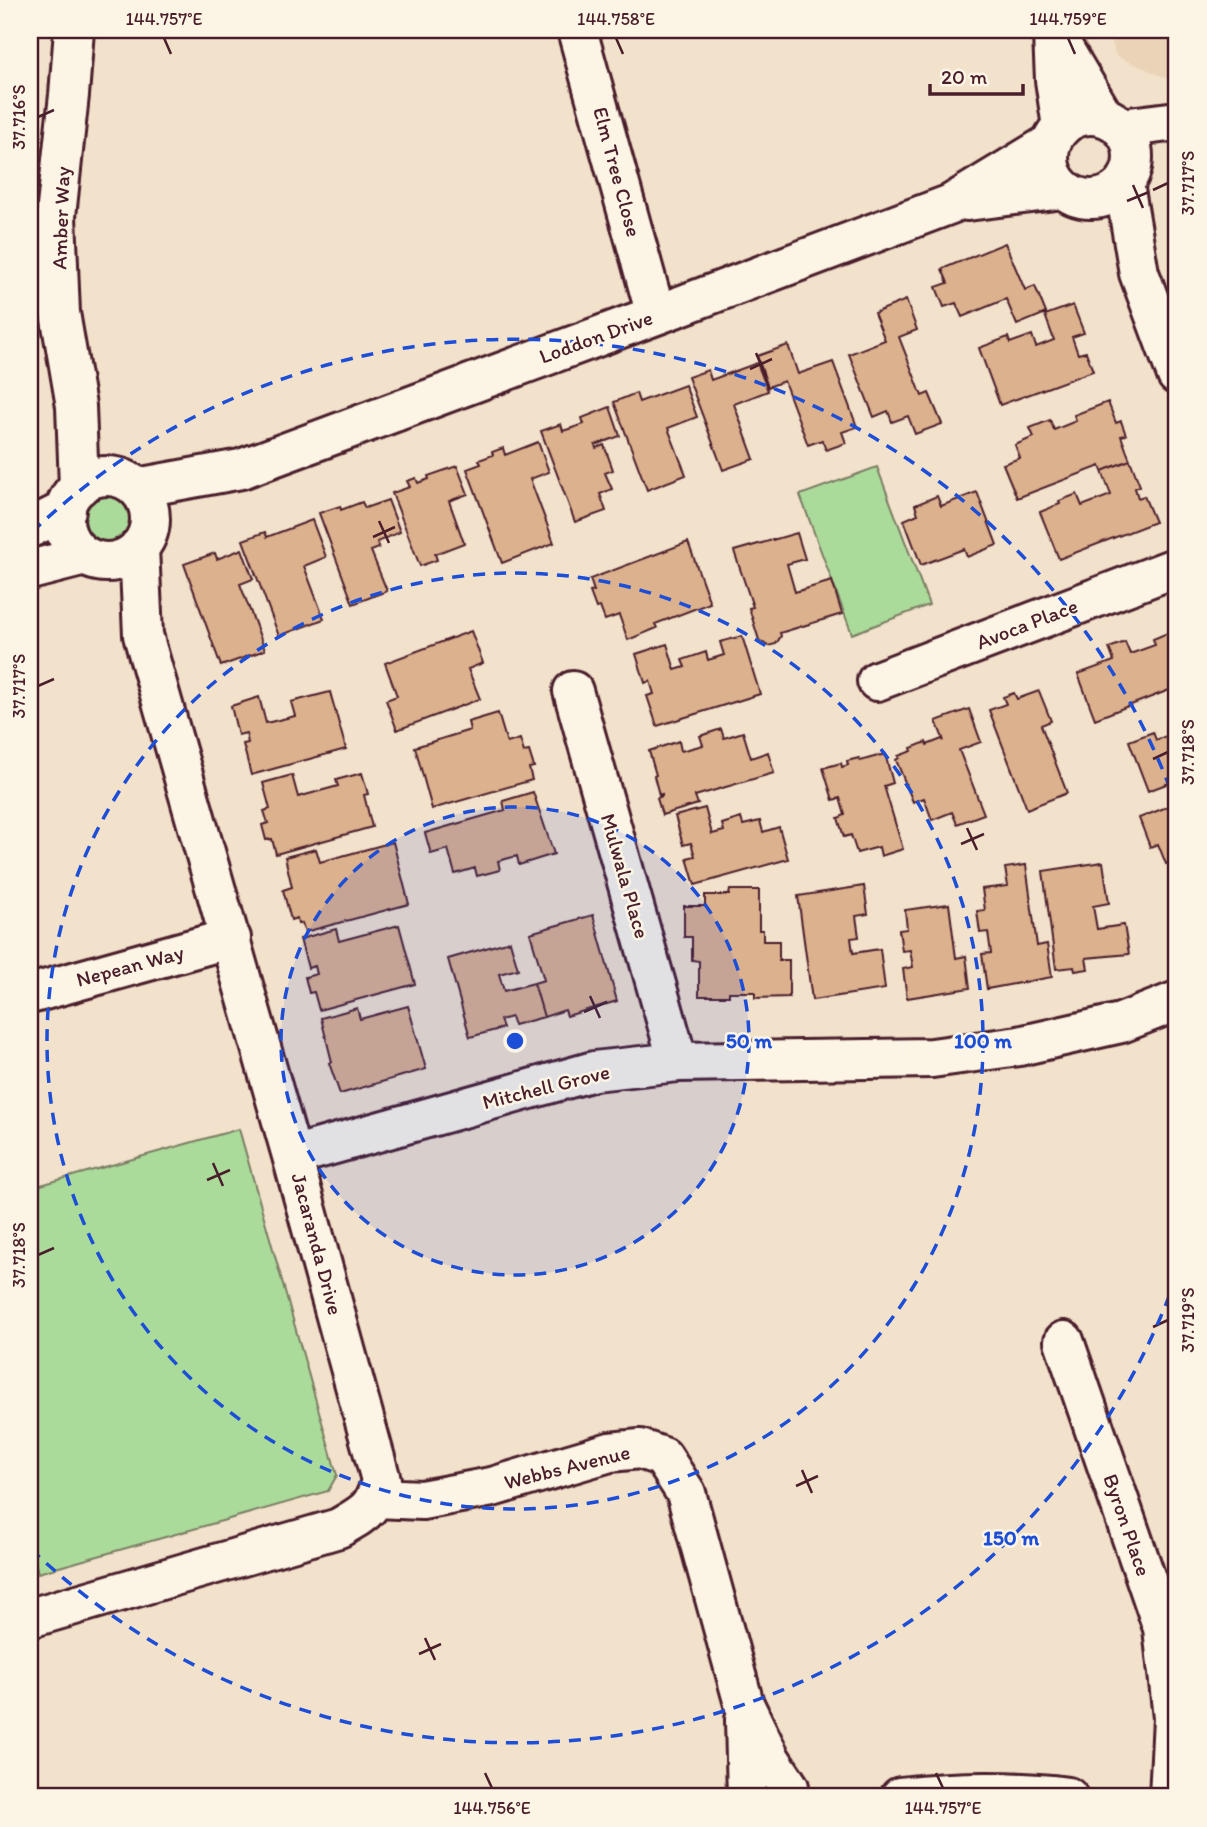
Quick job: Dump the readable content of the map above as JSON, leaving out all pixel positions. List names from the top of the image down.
{
  "streets": {
    "street": [
      "Elm Tree Close",
      "Amber Way",
      "Loddon Drive",
      "Avoca Place",
      "Mulwala Place",
      "Nepean Way",
      "Mitchell Grove",
      "Jacaranda Drive",
      "Webbs Avenue",
      "Byron Place"
    ]
  },
  "crossings": [
    ["Elm Tree Close", "Loddon Drive"],
    ["Amber Way", "Loddon Drive"],
    ["Amber Way", "Jacaranda Drive"],
    ["Loddon Drive", "Jacaranda Drive"],
    ["Mulwala Place", "Mitchell Grove"],
    ["Nepean Way", "Jacaranda Drive"],
    ["Mitchell Grove", "Jacaranda Drive"],
    ["Jacaranda Drive", "Webbs Avenue"]
  ],
  "scale_bar": "20 m",
  "coordinates": [
    "144.757°E",
    "144.758°E",
    "144.759°E",
    "37.716°S",
    "37.717°S",
    "37.718°S",
    "37.719°S",
    "144.756°E"
  ],
  "rings": ["50 m", "100 m", "150 m"]
}
